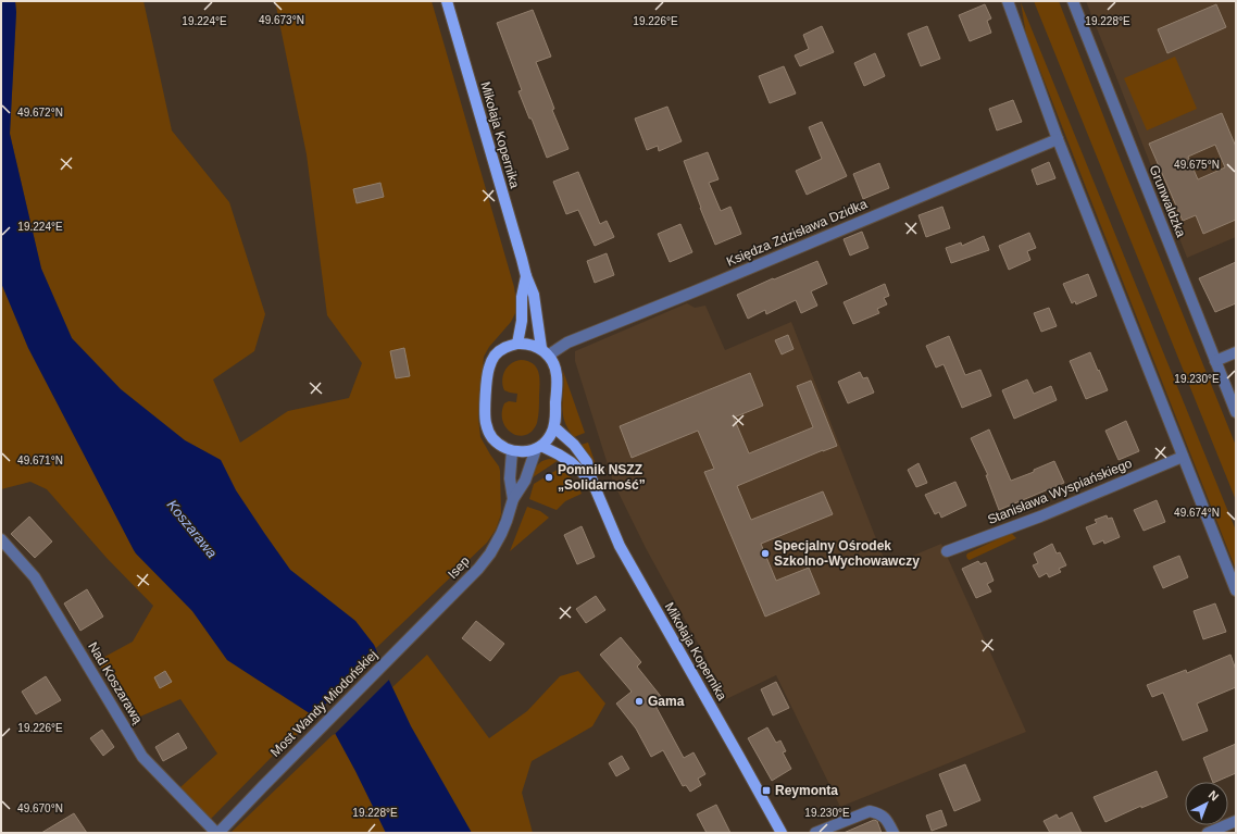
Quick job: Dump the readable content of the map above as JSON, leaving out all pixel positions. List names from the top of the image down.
{
  "streets": {
    "main road": ["Mikołaja Kopernika"],
    "street": [
      "Grunwaldzka",
      "Księdza Zdzisława Dzidka",
      "Stanisława Wyspiańskiego",
      "Isep",
      "Nad Koszarawą",
      "Most Wandy Miodońskiej"
    ]
  },
  "crossings": [
    ["Mikołaja Kopernika", "Księdza Zdzisława Dzidka"],
    ["Mikołaja Kopernika", "Isep"],
    ["Księdza Zdzisława Dzidka", "Isep"],
    ["Isep", "Most Wandy Miodońskiej"],
    ["Nad Koszarawą", "Most Wandy Miodońskiej"]
  ],
  "water": ["Koszarawa"],
  "places": {
    "other": ["Pomnik NSZZ „Solidarność”", "Specjalny Ośrodek Szkolno-Wychowawczy", "Gama"],
    "transit": ["Reymonta"]
  },
  "north": "top right",
  "coordinates": [
    "49.673°N",
    "19.224°E",
    "19.226°E",
    "19.228°E",
    "49.672°N",
    "49.675°N",
    "19.230°E",
    "49.671°N",
    "49.674°N",
    "49.670°N"
  ]
}
